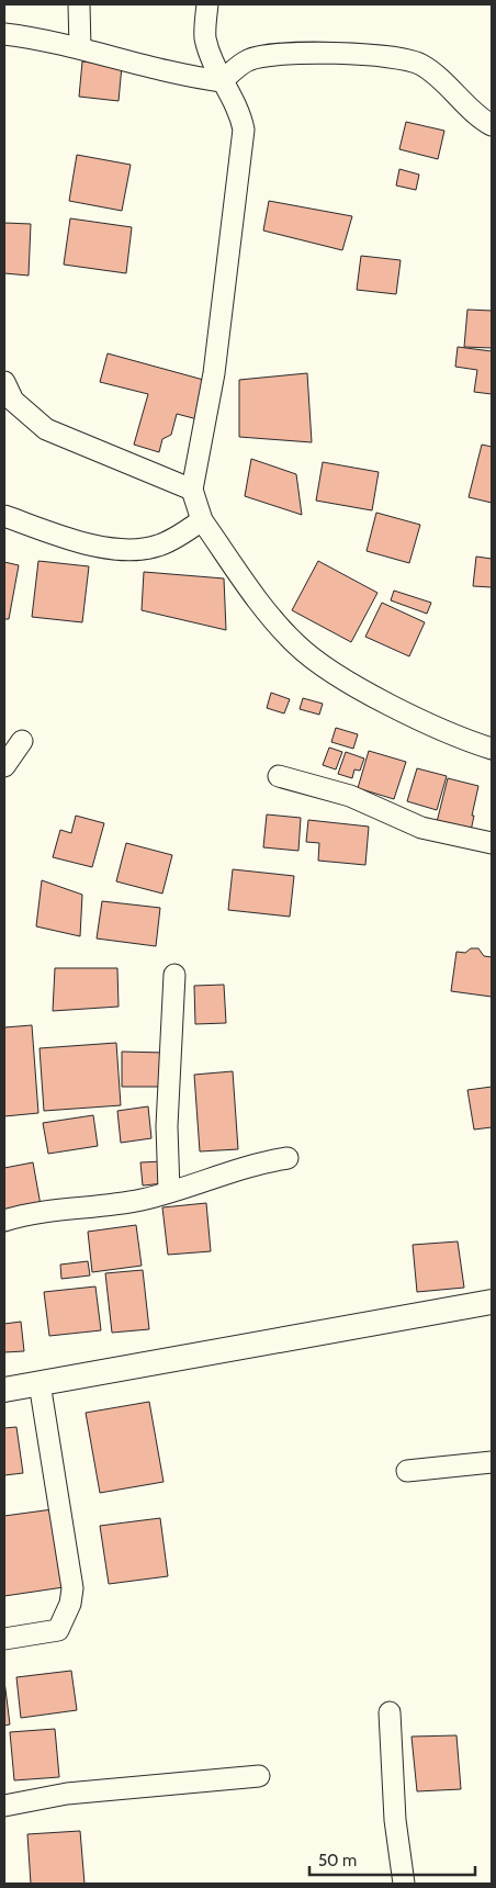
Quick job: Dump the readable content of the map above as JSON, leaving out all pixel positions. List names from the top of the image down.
{
  "scale_bar": "50 m"
}
